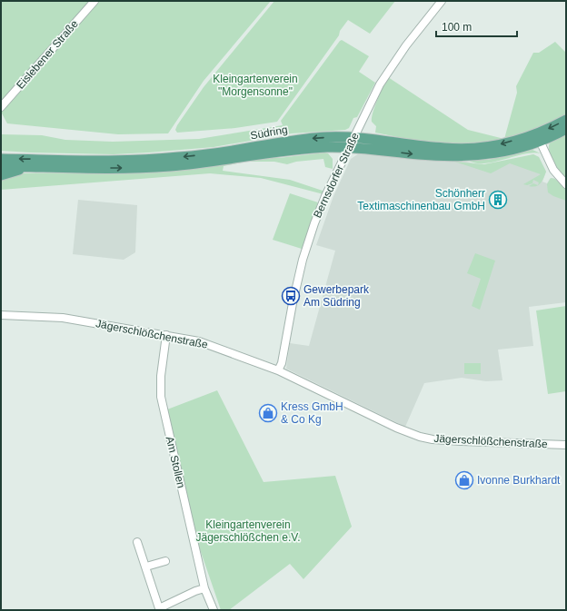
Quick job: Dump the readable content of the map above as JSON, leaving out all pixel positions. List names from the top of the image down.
{
  "streets": {
    "main road": ["Südring"],
    "street": [
      "Eislebener Straße",
      "Bernsdorfer Straße",
      "Jägerschlößchenstraße",
      "Am Stollen"
    ]
  },
  "crossings": [
    ["Südring", "Bernsdorfer Straße"],
    ["Bernsdorfer Straße", "Jägerschlößchenstraße"],
    ["Jägerschlößchenstraße", "Am Stollen"]
  ],
  "parks": ["Kleingartenverein \"Morgensonne\"", "Kleingartenverein Jägerschlößchen e.V."],
  "places": {
    "building": ["Schönherr Textimaschinenbau GmbH"],
    "bus stop": ["Gewerbepark Am Südring"],
    "shop": ["Kress GmbH & Co Kg", "Ivonne Burkhardt"]
  },
  "scale_bar": "100 m"
}
